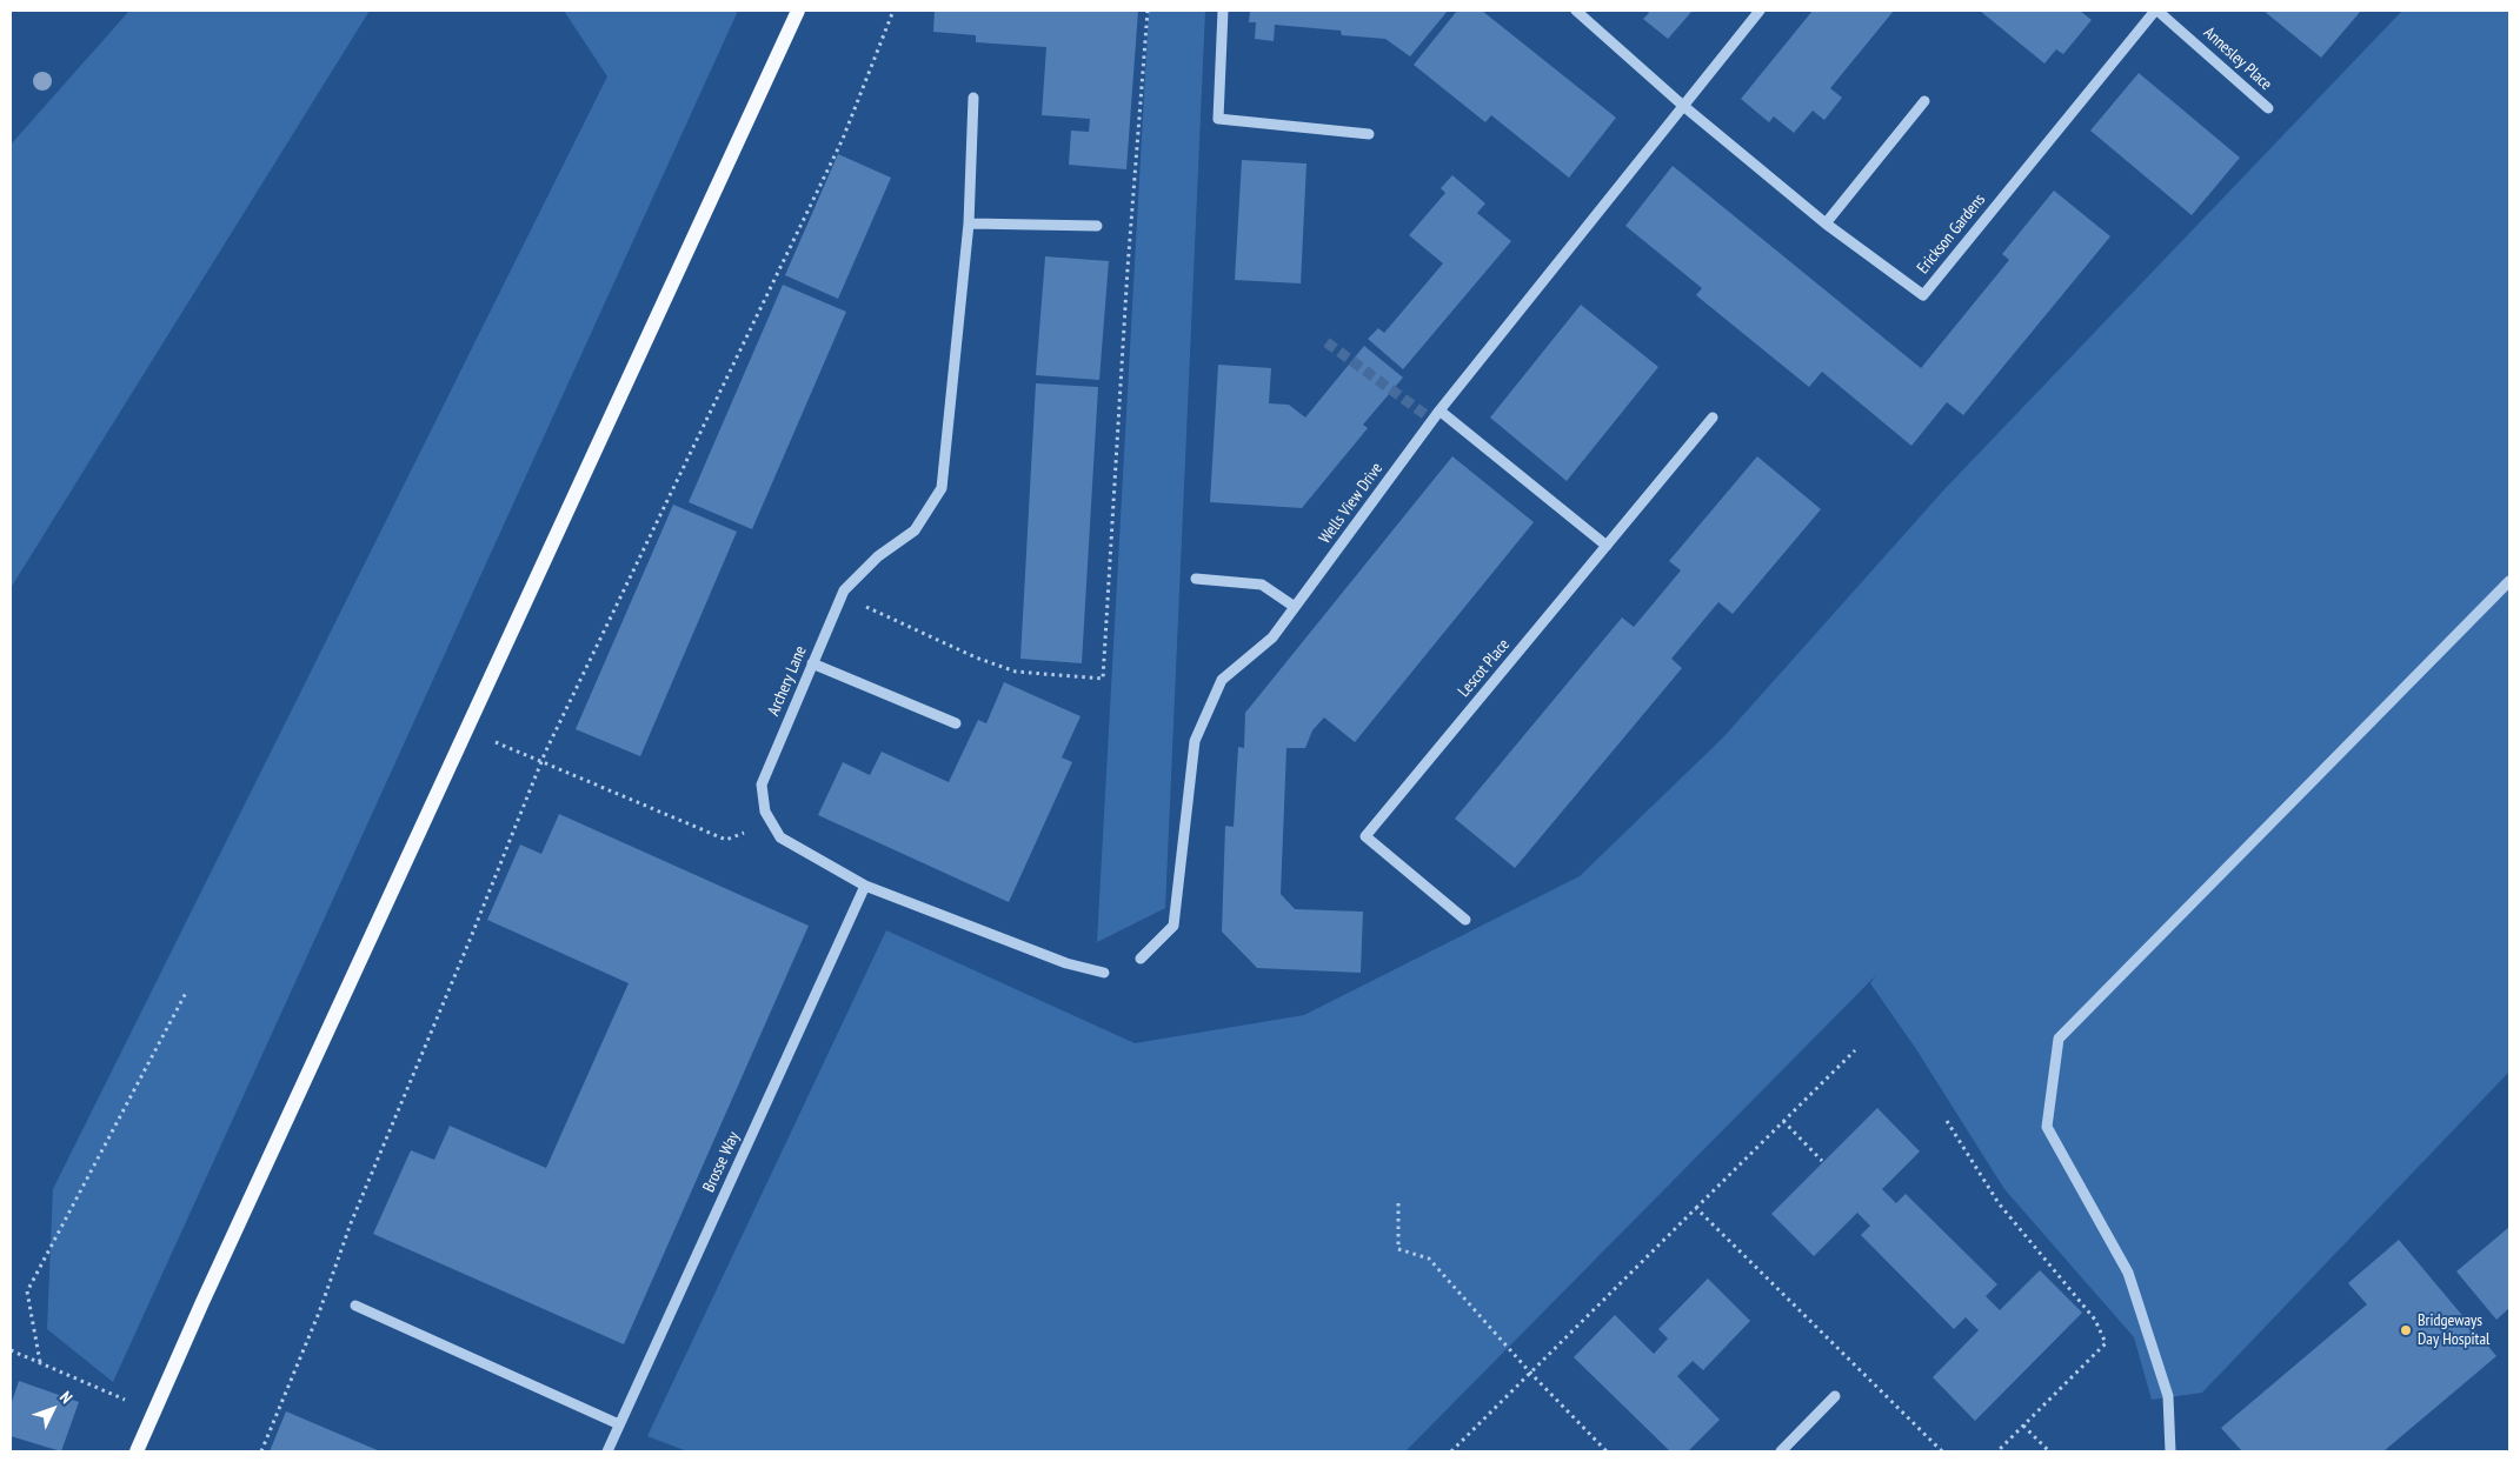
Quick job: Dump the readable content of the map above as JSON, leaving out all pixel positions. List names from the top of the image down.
{
  "streets": {
    "street": [
      "Annesley Place",
      "Erickson Gardens",
      "Wells View Drive",
      "Lescot Place",
      "Archery Lane",
      "Brosse Way"
    ]
  },
  "crossings": [
    ["Annesley Place", "Erickson Gardens"],
    ["Erickson Gardens", "Wells View Drive"],
    ["Archery Lane", "Brosse Way"]
  ],
  "places": ["Bridgeways Day Hospital"],
  "north": "top right"
}
